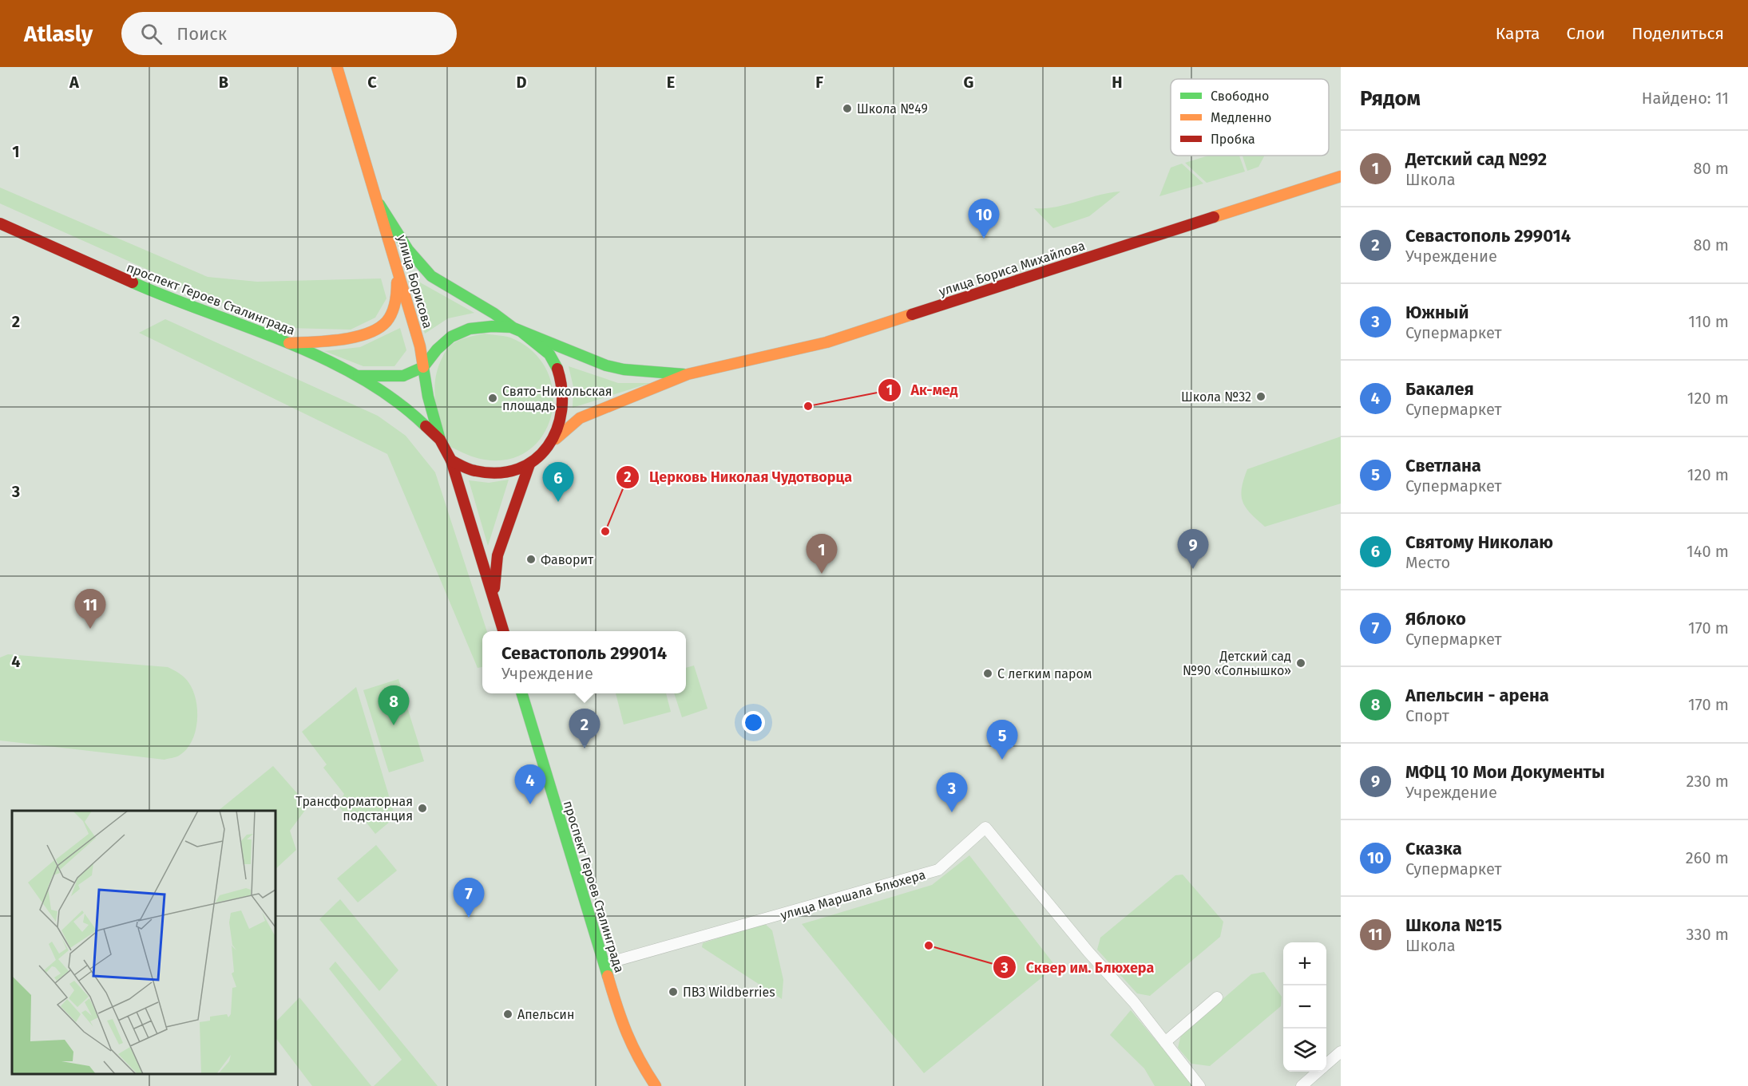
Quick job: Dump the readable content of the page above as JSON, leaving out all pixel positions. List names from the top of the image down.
{
  "streets": {
    "main road": ["улица Бориса Михайлова", "улица Борисова", "проспект Героев Сталинграда"],
    "street": ["улица Маршала Блюхера"]
  },
  "crossings": [
    ["улица Бориса Михайлова", "улица Борисова"],
    ["улица Бориса Михайлова", "проспект Героев Сталинграда"],
    ["улица Борисова", "проспект Героев Сталинграда"],
    ["проспект Героев Сталинграда", "улица Маршала Блюхера"]
  ],
  "places": [
    "Школа №49",
    "Школа №32",
    "Свято-Никольская площадь",
    "Ак-мед",
    "Церковь Николая Чудотворца",
    "Фаворит",
    "Детский сад №90 «Солнышко»",
    "С легким паром",
    "Трансформаторная подстанция",
    "Сквер им. Блюхера",
    "ПВЗ Wildberries",
    "Апельсин"
  ],
  "legend": ["Свободно", "Медленно", "Пробка"],
  "page": {
    "header": "Atlasly",
    "search": "Поиск",
    "nav": ["Карта", "Слои", "Поделиться"],
    "heading": ["Рядом", "Найдено: 11"],
    "list": [
      {
        "mark": "1",
        "name": "Детский сад №92",
        "note": "Школа",
        "value": "80 m"
      },
      {
        "mark": "2",
        "name": "Севастополь 299014",
        "note": "Учреждение",
        "value": "80 m"
      },
      {
        "mark": "3",
        "name": "Южный",
        "note": "Супермаркет",
        "value": "110 m"
      },
      {
        "mark": "4",
        "name": "Бакалея",
        "note": "Супермаркет",
        "value": "120 m"
      },
      {
        "mark": "5",
        "name": "Светлана",
        "note": "Супермаркет",
        "value": "120 m"
      },
      {
        "mark": "6",
        "name": "Святому Николаю",
        "note": "Место",
        "value": "140 m"
      },
      {
        "mark": "7",
        "name": "Яблоко",
        "note": "Супермаркет",
        "value": "170 m"
      },
      {
        "mark": "8",
        "name": "Апельсин - арена",
        "note": "Спорт",
        "value": "170 m"
      },
      {
        "mark": "9",
        "name": "МФЦ 10 Мои Документы",
        "note": "Учреждение",
        "value": "230 m"
      },
      {
        "mark": "10",
        "name": "Сказка",
        "note": "Супермаркет",
        "value": "260 m"
      },
      {
        "mark": "11",
        "name": "Школа №15",
        "note": "Школа",
        "value": "330 m"
      }
    ],
    "pins": [
      "10",
      "6",
      "9",
      "1",
      "11",
      "8",
      "2",
      "5",
      "4",
      "3",
      "7"
    ],
    "popup": ["Севастополь 299014", "Учреждение"],
    "map_buttons": ["+", "−"]
  },
  "grid": {
    "columns": [
      "A",
      "B",
      "C",
      "D",
      "E",
      "F",
      "G",
      "H"
    ],
    "rows": [
      "1",
      "2",
      "3",
      "4"
    ]
  }
}
